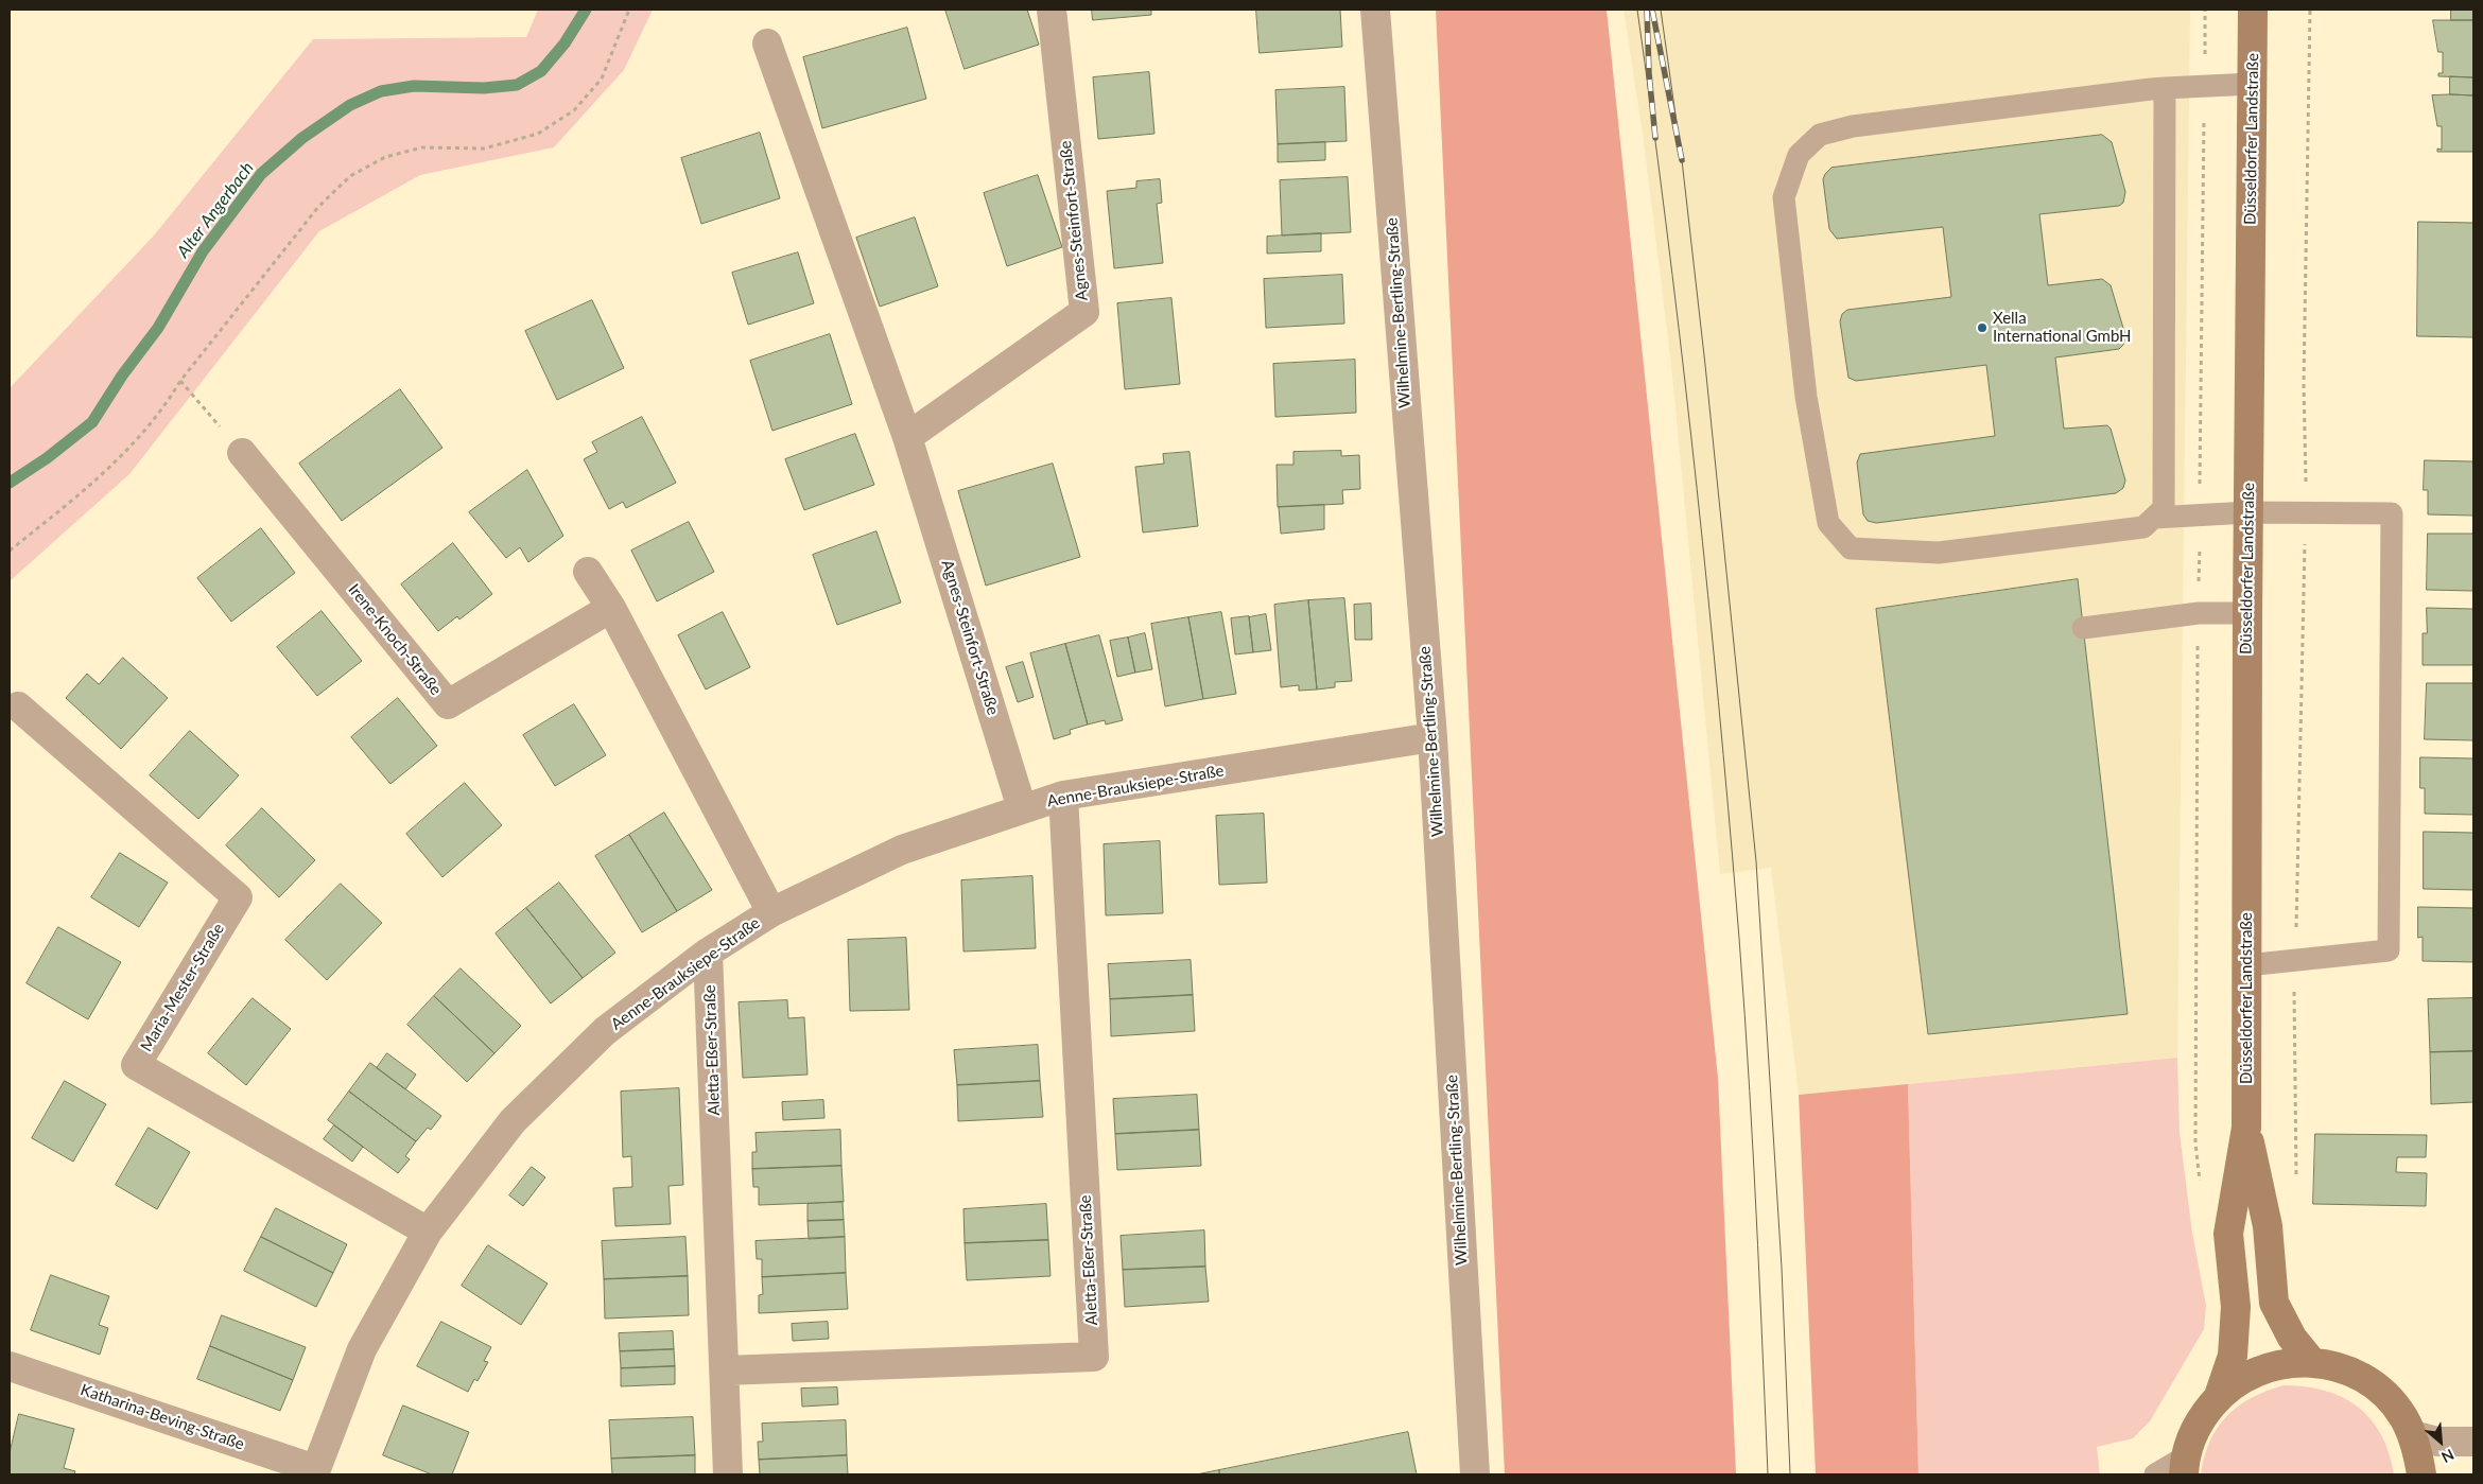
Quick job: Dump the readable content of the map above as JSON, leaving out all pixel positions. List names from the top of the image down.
{
  "streets": {
    "main road": ["Düsseldorfer Landstraße"],
    "street": [
      "Agnes-Steinfort-Straße",
      "Wilhelmine-Bertling-Straße",
      "Irene-Knoch-Straße",
      "Aenne-Brauksiepe-Straße",
      "Maria-Mester-Straße",
      "Aletta-Eßer-Straße",
      "Katharina-Beving-Straße"
    ]
  },
  "crossings": [
    ["Agnes-Steinfort-Straße", "Aenne-Brauksiepe-Straße"],
    ["Wilhelmine-Bertling-Straße", "Aenne-Brauksiepe-Straße"],
    ["Aenne-Brauksiepe-Straße", "Maria-Mester-Straße"],
    ["Aenne-Brauksiepe-Straße", "Aletta-Eßer-Straße"],
    ["Aenne-Brauksiepe-Straße", "Katharina-Beving-Straße"]
  ],
  "water": ["Alter Angerbach"],
  "places": ["Xella International GmbH"],
  "north": "bottom right"
}
